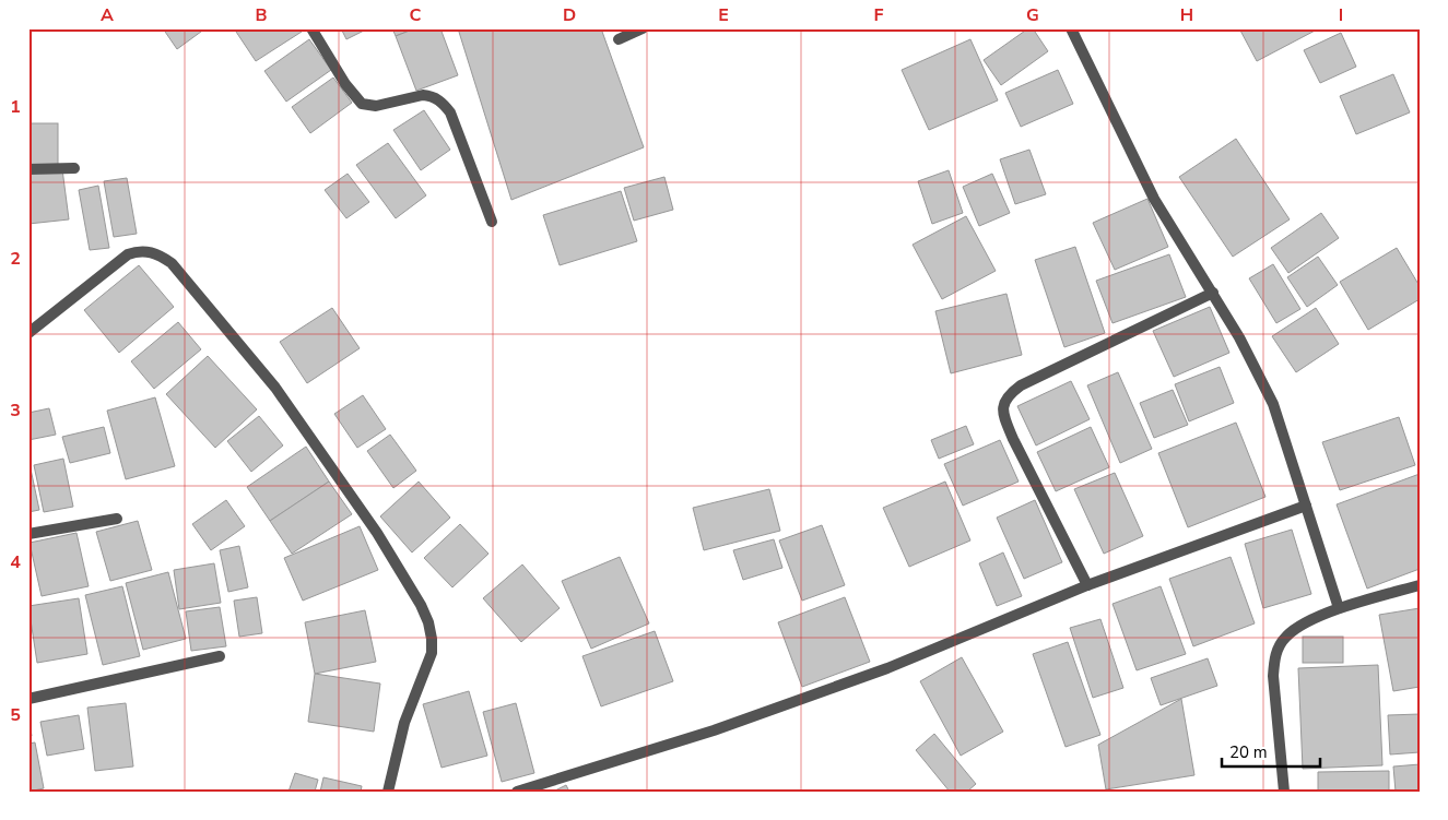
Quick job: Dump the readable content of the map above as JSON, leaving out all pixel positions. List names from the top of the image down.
{
  "scale_bar": "20 m",
  "grid": {
    "columns": [
      "A",
      "B",
      "C",
      "D",
      "E",
      "F",
      "G",
      "H",
      "I"
    ],
    "rows": [
      "1",
      "2",
      "3",
      "4",
      "5"
    ]
  }
}
